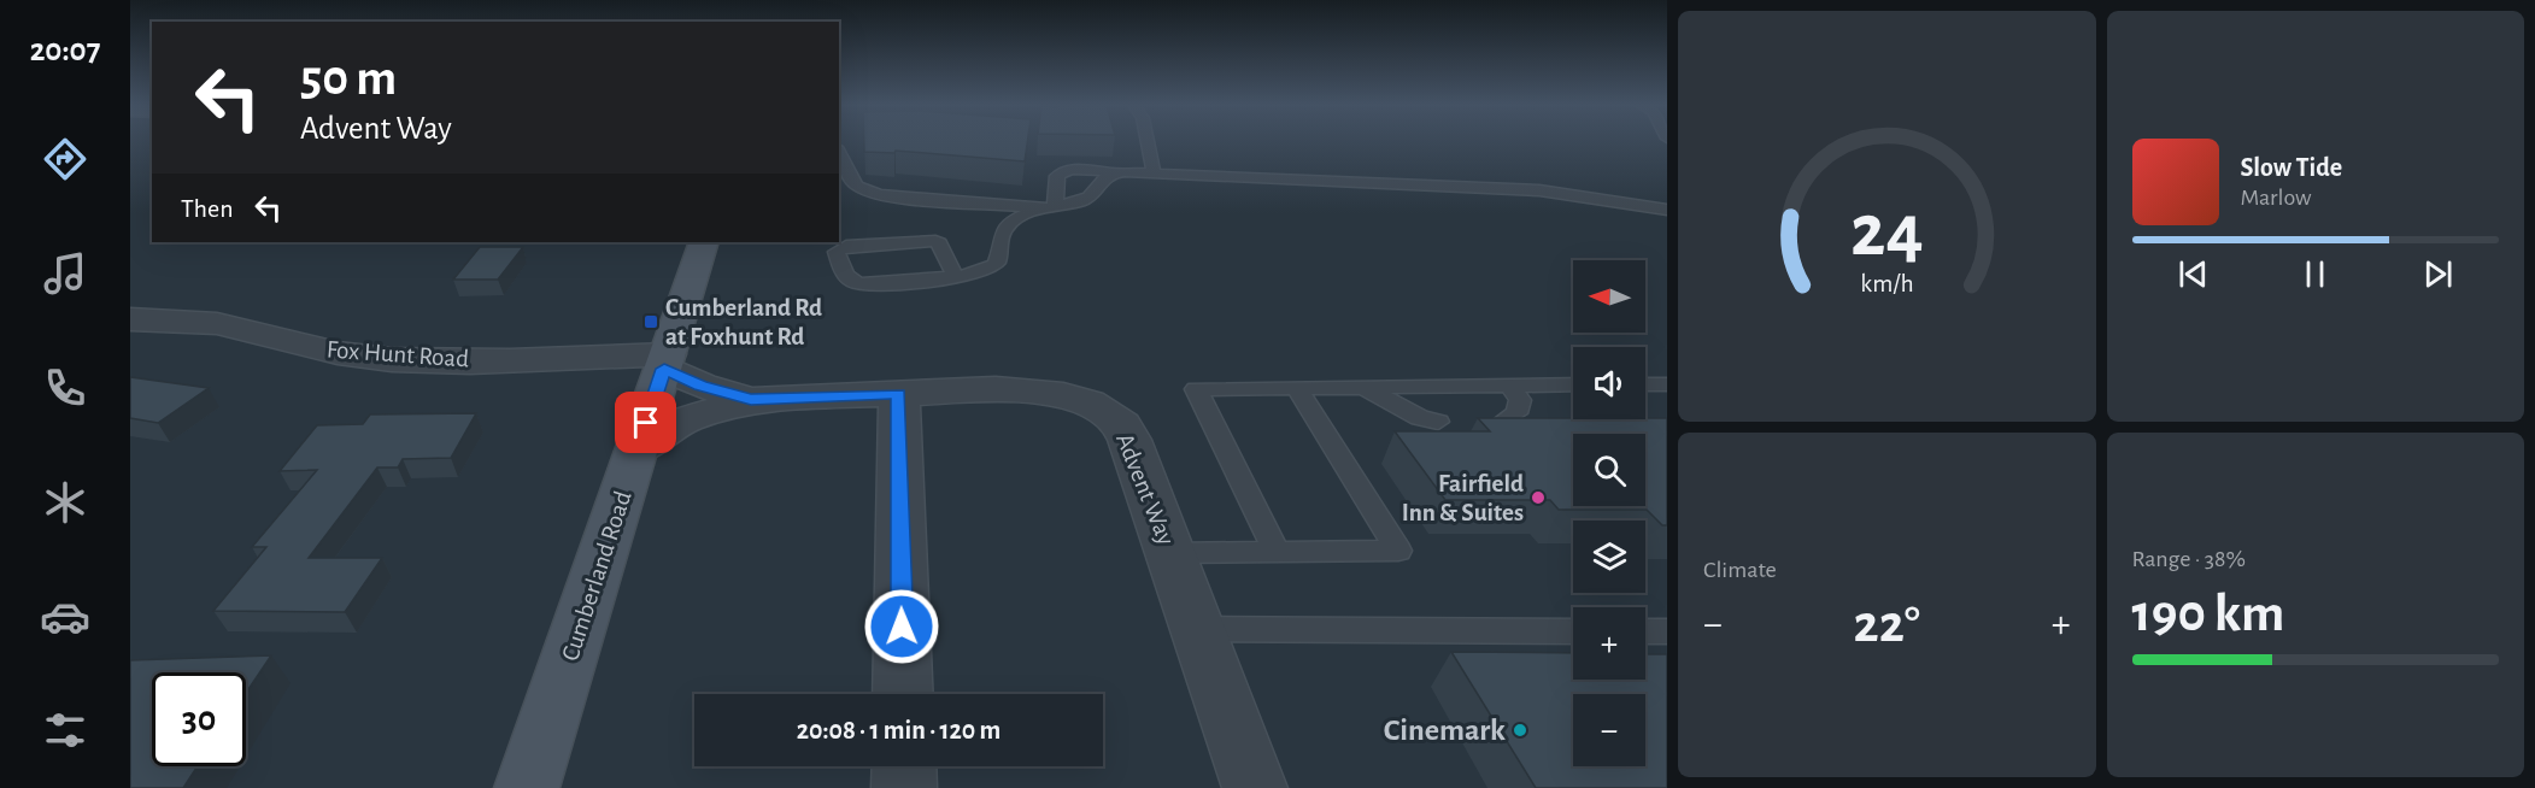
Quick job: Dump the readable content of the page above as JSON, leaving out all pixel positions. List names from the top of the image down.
{
  "streets": {
    "main road": ["Cumberland Road"],
    "street": ["Fox Hunt Road", "Advent Way"]
  },
  "crossings": [
    ["Fox Hunt Road", "Advent Way"],
    ["Fox Hunt Road", "Cumberland Road"],
    ["Advent Way", "Cumberland Road"]
  ],
  "places": {
    "transit": ["Cumberland Rd at Foxhunt Rd"],
    "other": ["Fairfield Inn & Suites", "Cinemark"]
  },
  "north": "left",
  "page": {
    "tabs": "20:07",
    "turn": ["50 m", "Advent Way"],
    "song": ["Slow Tide", "Marlow"],
    "then": "Then",
    "map_buttons": ["+", "−"],
    "tile": [
      "Climate",
      ["Range · 38%", "190 km"]
    ],
    "heat": ["−", "22°", "+"],
    "limit": "30",
    "trip": "20:08 · 1 min · 120 m",
    "gauge": ["24", "km/h"]
  }
}
